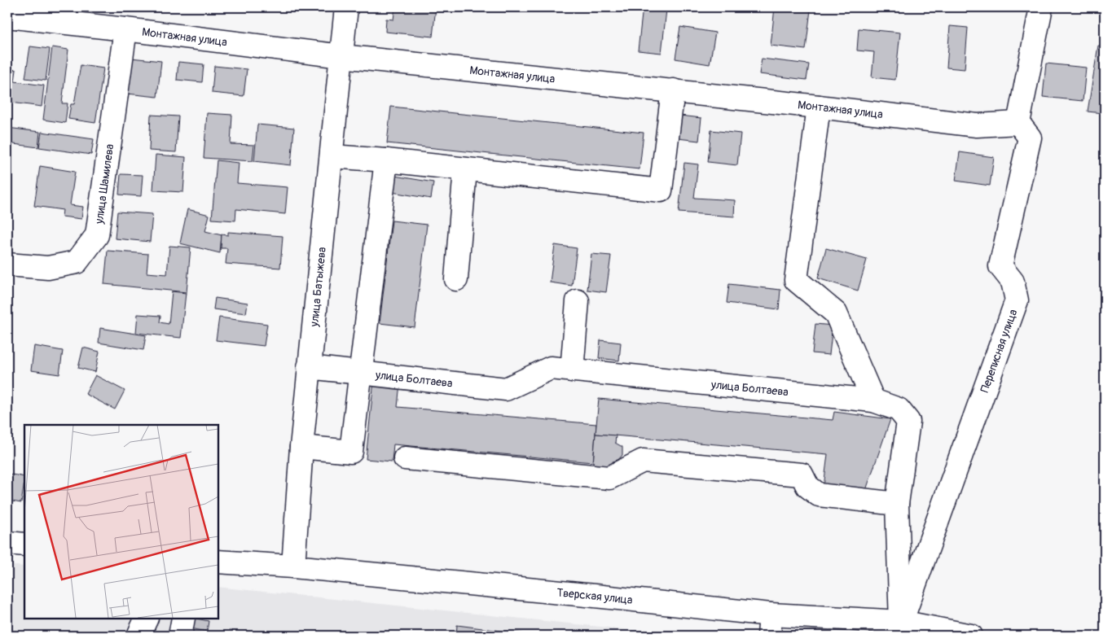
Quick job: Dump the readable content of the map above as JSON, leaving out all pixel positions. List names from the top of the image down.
{
  "streets": {
    "street": [
      "Монтажная улица",
      "улица Шамилева",
      "улица Батыжева",
      "Переписная улица",
      "улица Болтаева",
      "Тверская улица"
    ]
  },
  "crossings": [
    ["Монтажная улица", "улица Шамилева"],
    ["Монтажная улица", "улица Батыжева"],
    ["Монтажная улица", "Переписная улица"],
    ["улица Батыжева", "улица Болтаева"],
    ["улица Батыжева", "Тверская улица"],
    ["Переписная улица", "улица Болтаева"],
    ["Переписная улица", "Тверская улица"],
    ["улица Болтаева", "Тверская улица"]
  ]
}
